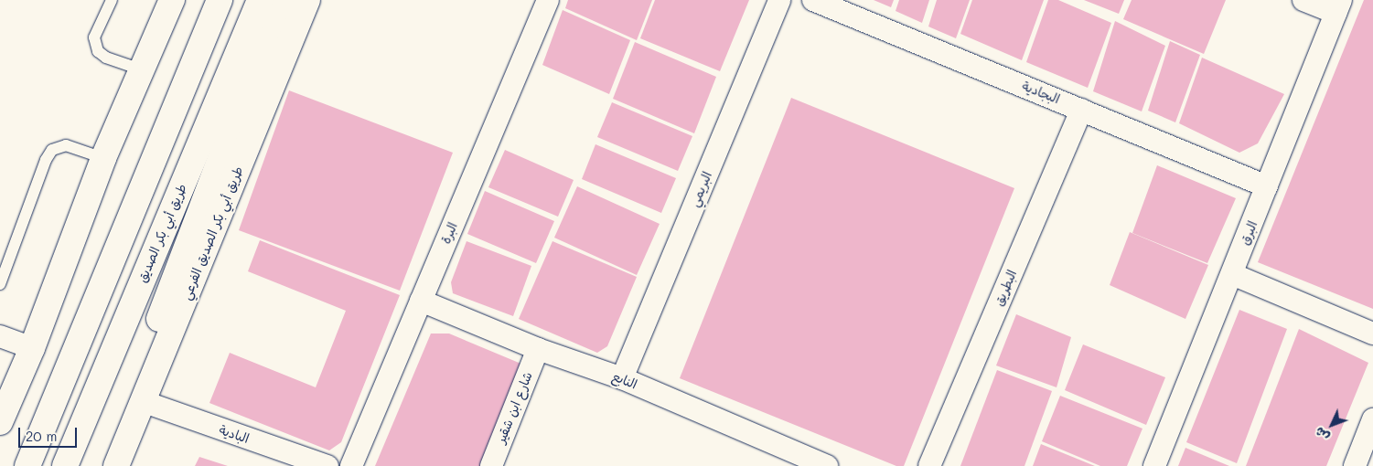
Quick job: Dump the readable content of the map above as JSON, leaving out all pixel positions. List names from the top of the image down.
{
  "streets": {
    "main road": ["طريق أبي بكر الصديق", "طريق أبي بكر الصديق الفرعي"],
    "street": [
      "البجادية",
      "البريمي",
      "البرة",
      "البرق",
      "البطريق",
      "النابع",
      "شارع ابن شقير",
      "البادية"
    ]
  },
  "crossings": [
    ["البجادية", "البرق"],
    ["البجادية", "البطريق"],
    ["البريمي", "النابع"],
    ["طريق أبي بكر الصديق الفرعي", "البادية"],
    ["البرة", "النابع"],
    ["النابع", "شارع ابن شقير"]
  ],
  "scale_bar": "20 m",
  "north": "bottom left"
}
